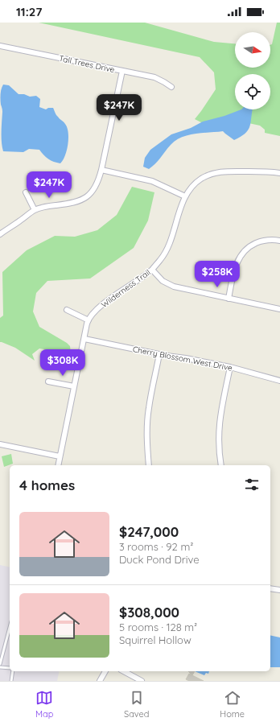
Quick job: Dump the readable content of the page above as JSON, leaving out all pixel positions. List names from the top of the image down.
{
  "streets": {
    "street": ["Tall Trees Drive", "Wilderness Trail", "Cherry Blossom West Drive"]
  },
  "crossings": [
    ["Wilderness Trail", "Cherry Blossom West Drive"]
  ],
  "north": "right",
  "page": {
    "status": "11:27",
    "price": [
      "$247K",
      "$247K",
      "$258K",
      "$308K"
    ],
    "heading": "4 homes",
    "list": [
      {
        "name": "$247,000",
        "note": "3 rooms · 92 m² · Duck Pond Drive"
      },
      {
        "name": "$308,000",
        "note": "5 rooms · 128 m² · Squirrel Hollow"
      }
    ],
    "tabs": ["Map", "Saved", "Home"]
  }
}
